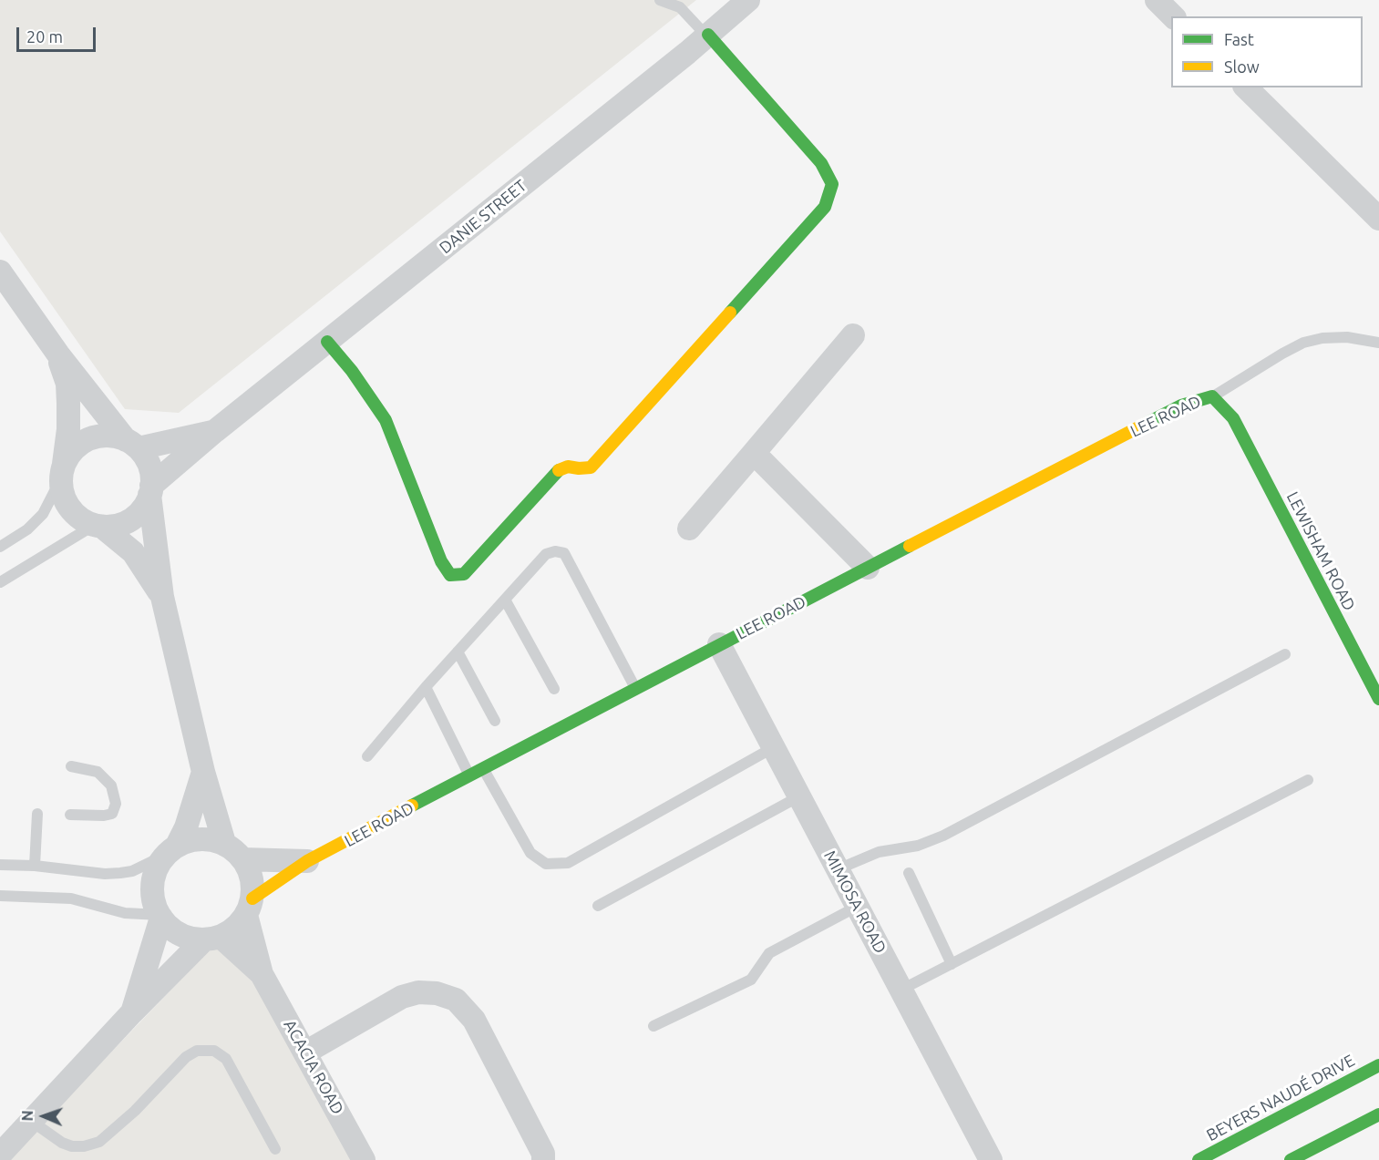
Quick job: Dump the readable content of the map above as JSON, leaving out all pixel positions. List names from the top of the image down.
{
  "streets": {
    "street": [
      "DANIE STREET",
      "LEE ROAD",
      "LEWISHAM ROAD",
      "MIMOSA ROAD",
      "ACACIA ROAD",
      "BEYERS NAUDÉ DRIVE"
    ]
  },
  "crossings": [
    ["LEE ROAD", "LEWISHAM ROAD"],
    ["LEE ROAD", "MIMOSA ROAD"],
    ["LEE ROAD", "ACACIA ROAD"]
  ],
  "legend": ["Fast", "Slow"],
  "scale_bar": "20 m",
  "north": "left"
}
